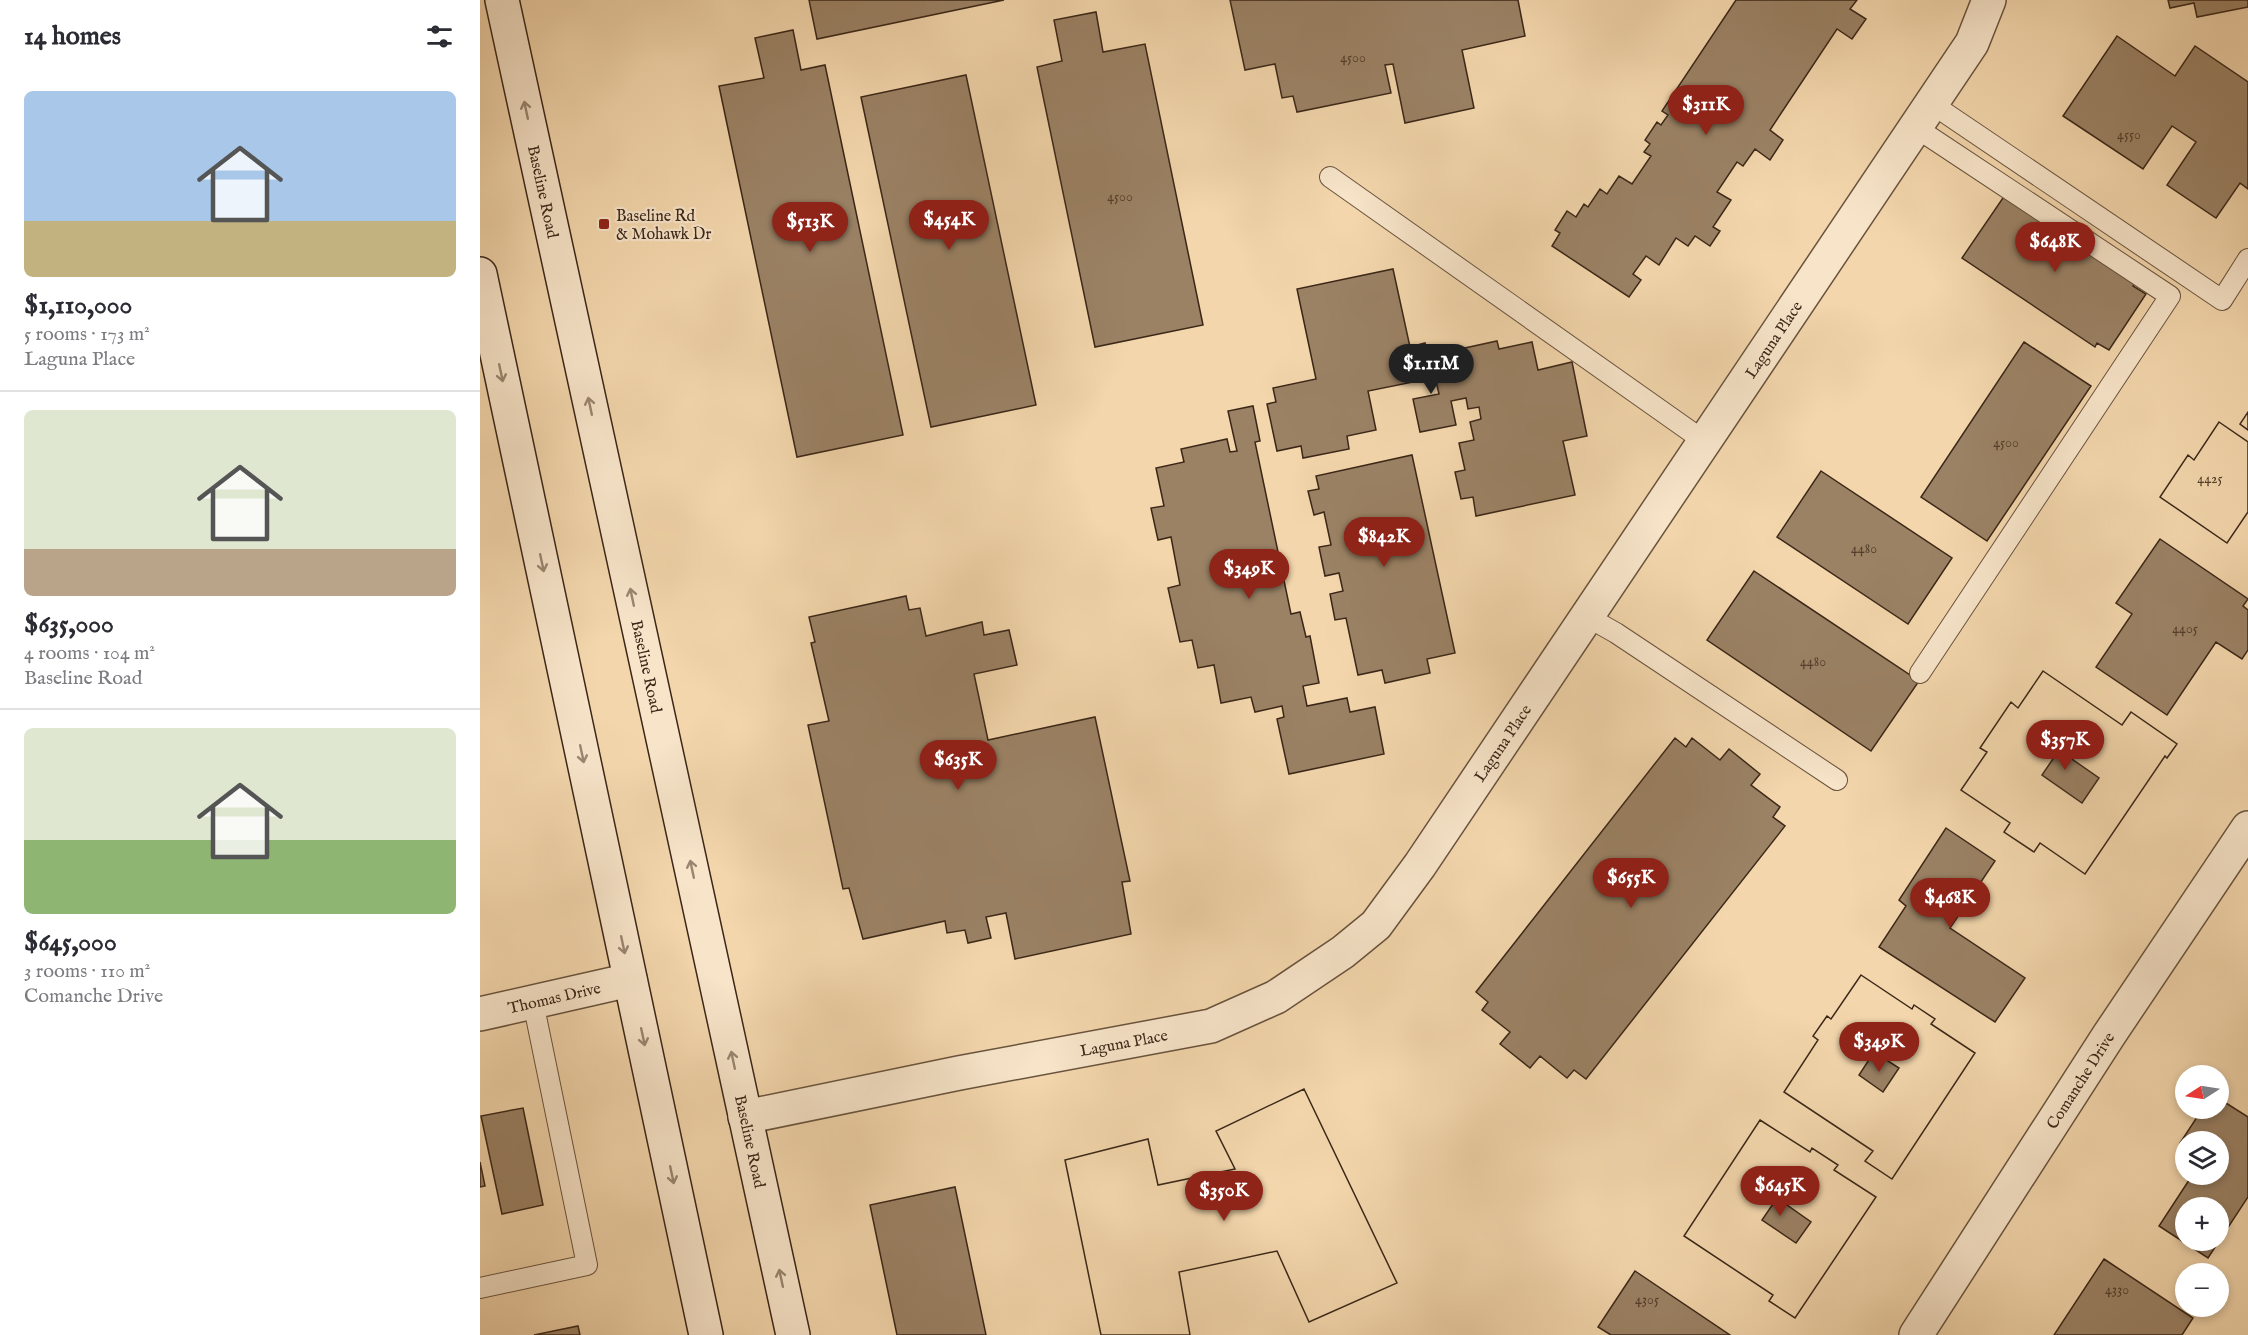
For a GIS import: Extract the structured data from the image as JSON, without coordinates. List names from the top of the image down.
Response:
{
  "streets": {
    "street": [
      "Baseline Road",
      "Laguna Place",
      "Thomas Drive",
      "Comanche Drive"
    ]
  },
  "crossings": [
    ["Baseline Road", "Laguna Place"]
  ],
  "places": {
    "transit": ["Baseline Rd & Mohawk Dr"]
  },
  "house_numbers": [
    "4500",
    "4550",
    "4500",
    "4500",
    "4425",
    "4480",
    "4405",
    "4480",
    "4330",
    "4305"
  ],
  "north": "left",
  "page": {
    "heading": "14 homes",
    "list": [
      {
        "name": "$1,110,000",
        "note": "5 rooms · 173 m² · Laguna Place"
      },
      {
        "name": "$635,000",
        "note": "4 rooms · 104 m² · Baseline Road"
      },
      {
        "name": "$645,000",
        "note": "3 rooms · 110 m² · Comanche Drive"
      }
    ],
    "price": [
      "$311K",
      "$454K",
      "$513K",
      "$648K",
      "$1.11M",
      "$842K",
      "$349K",
      "$357K",
      "$635K",
      "$655K",
      "$468K",
      "$349K",
      "$645K",
      "$350K"
    ],
    "map_buttons": ["+", "−"]
  }
}
